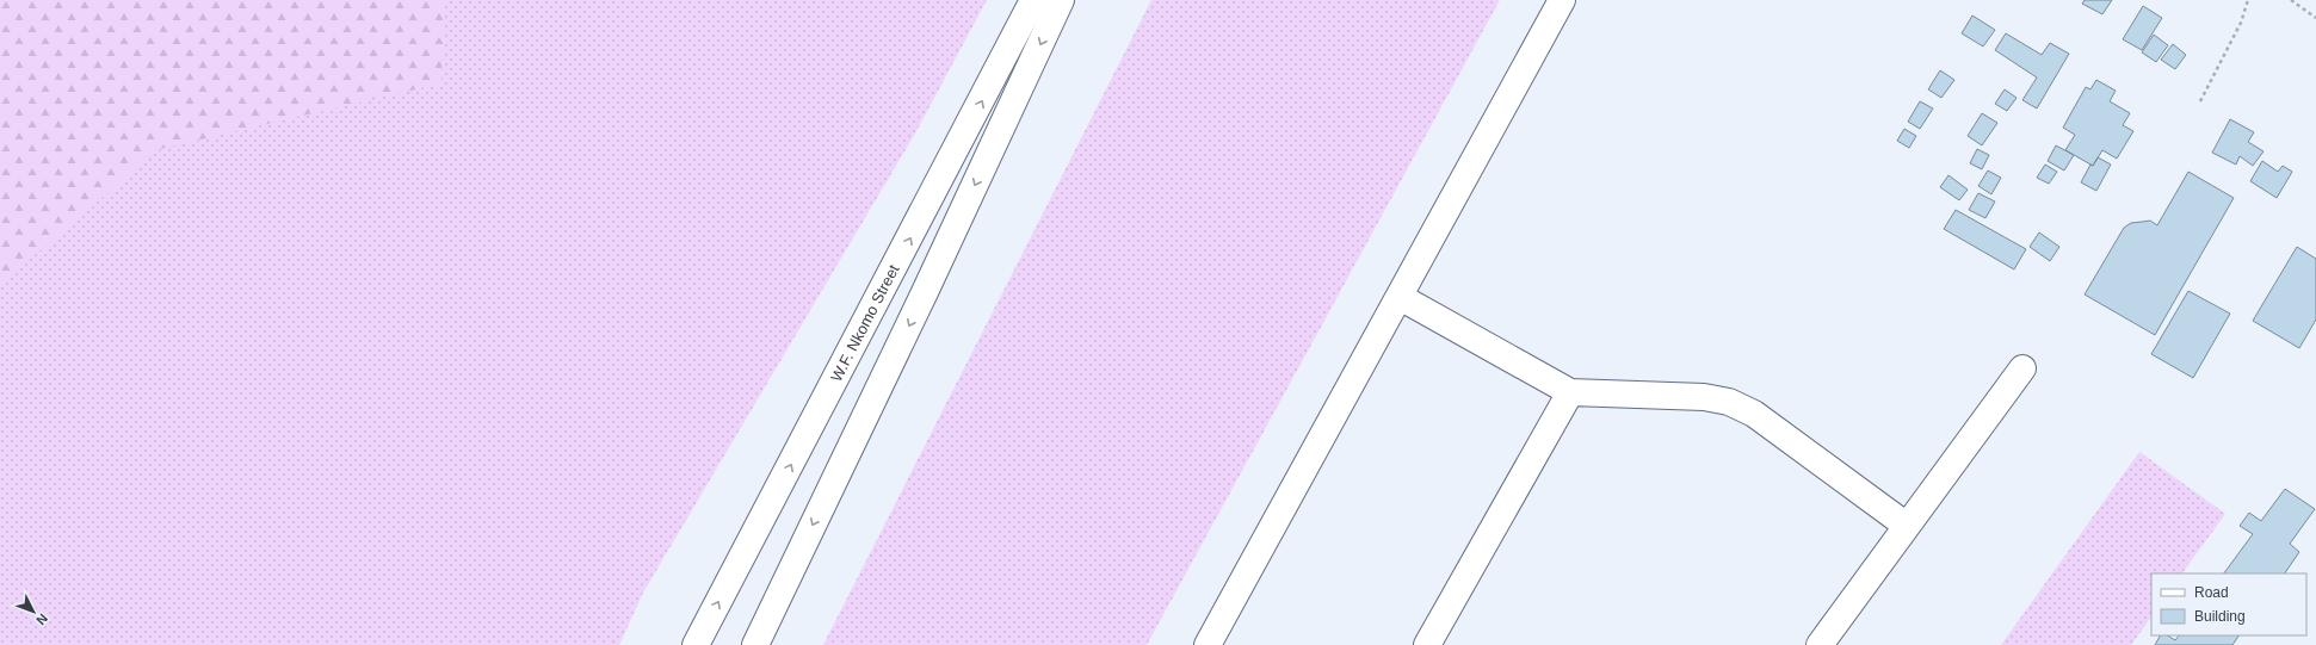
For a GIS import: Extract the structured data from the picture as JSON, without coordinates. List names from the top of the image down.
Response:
{
  "streets": {
    "street": ["W.F. Nkomo Street"]
  },
  "legend": ["Road", "Building"],
  "north": "bottom right"
}
